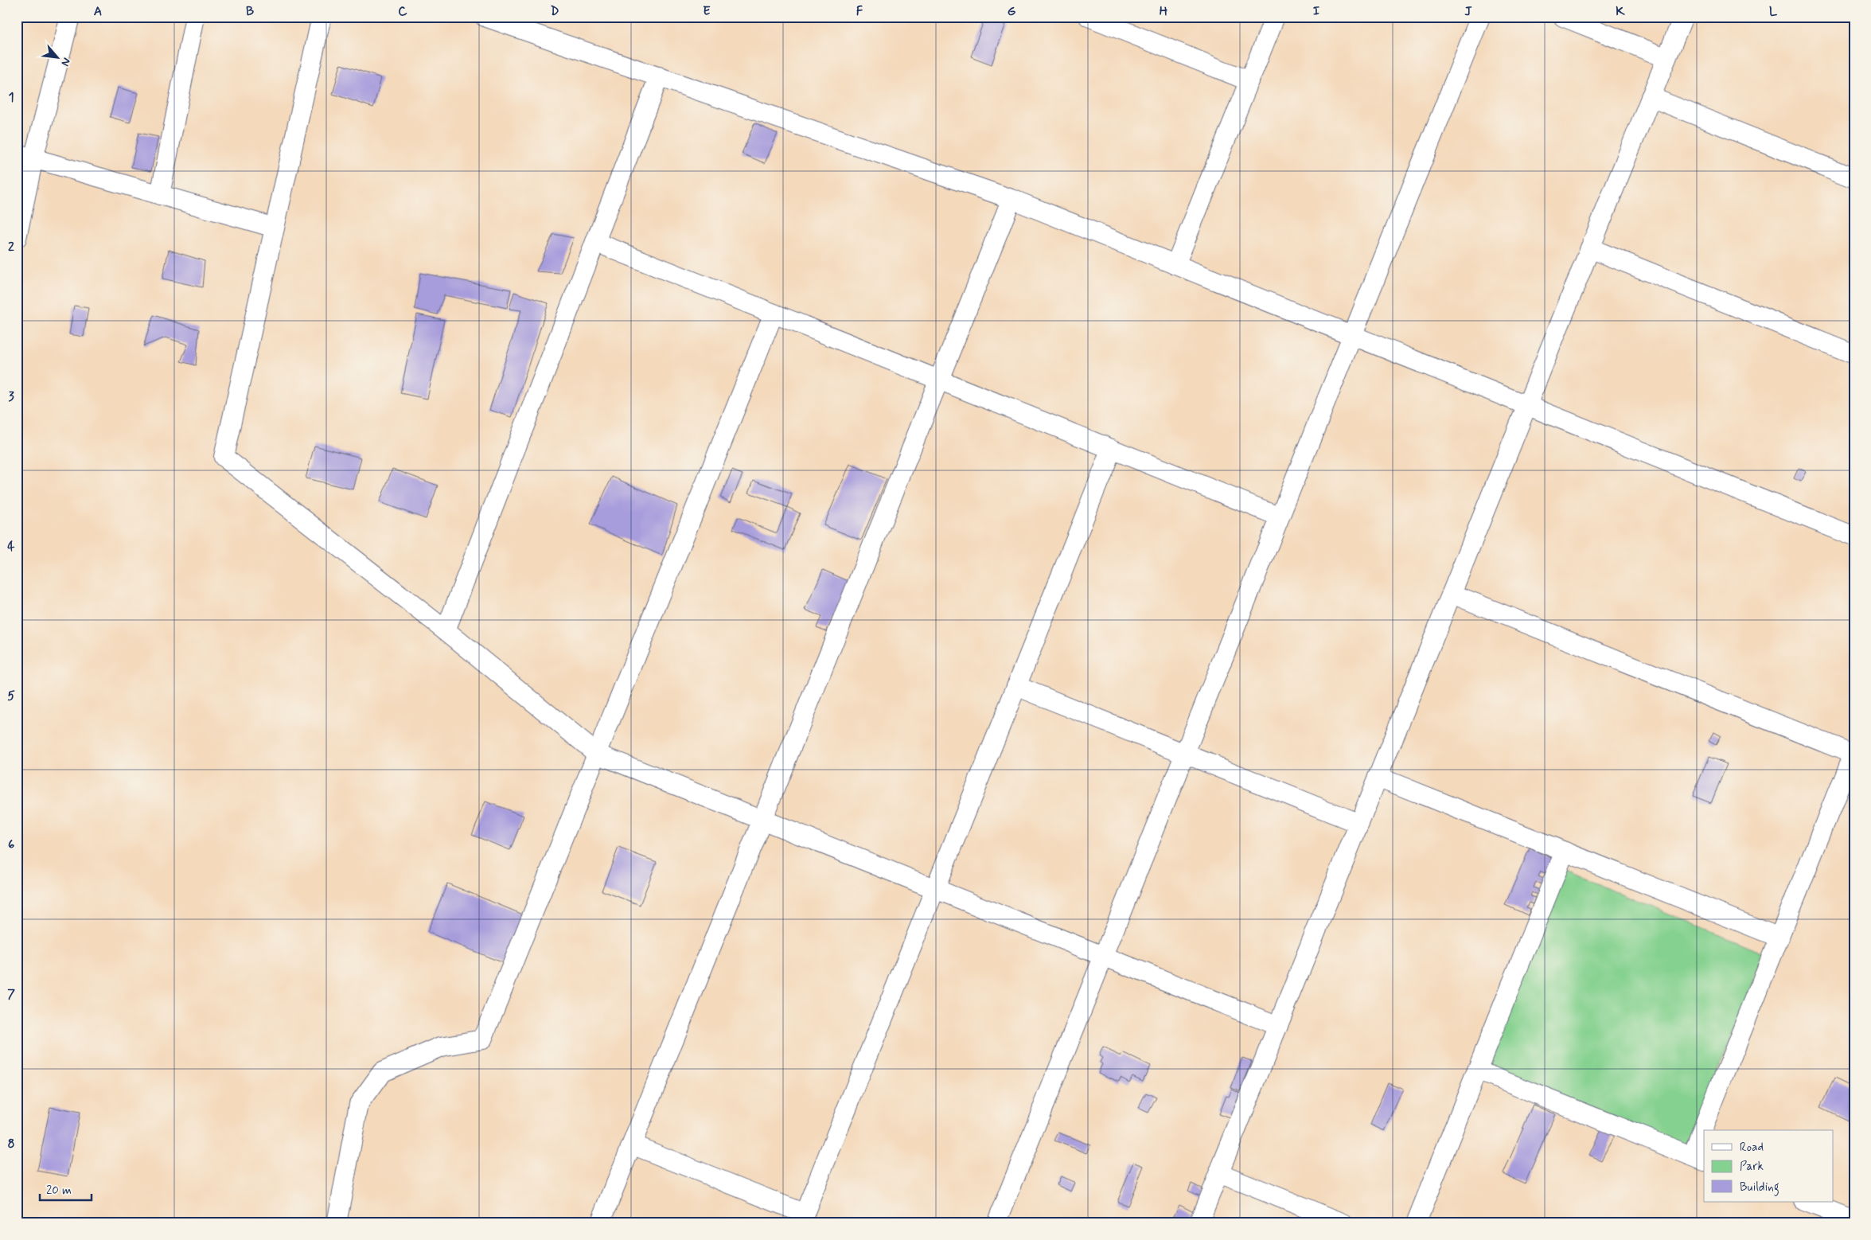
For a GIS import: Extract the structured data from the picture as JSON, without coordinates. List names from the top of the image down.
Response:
{
  "legend": ["Road", "Park", "Building"],
  "scale_bar": "20 m",
  "north": "bottom right",
  "grid": {
    "columns": [
      "A",
      "B",
      "C",
      "D",
      "E",
      "F",
      "G",
      "H",
      "I",
      "J",
      "K",
      "L"
    ],
    "rows": [
      "1",
      "2",
      "3",
      "4",
      "5",
      "6",
      "7",
      "8"
    ]
  }
}
